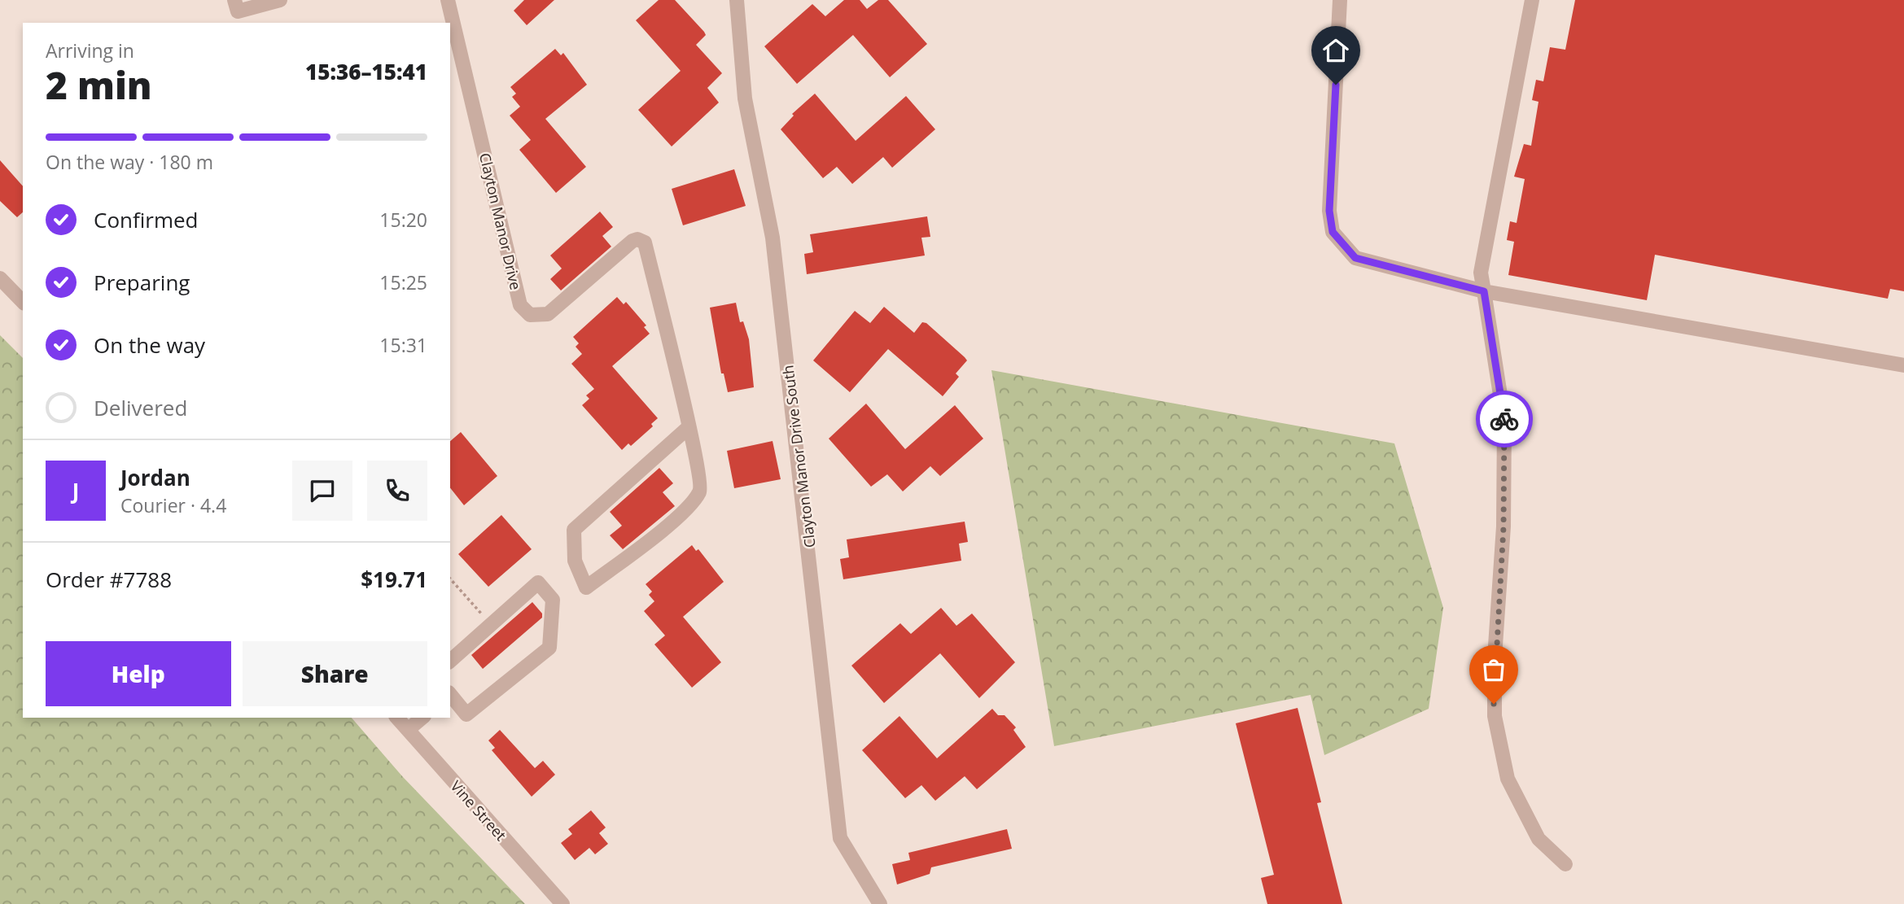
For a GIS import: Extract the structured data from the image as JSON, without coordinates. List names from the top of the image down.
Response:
{
  "streets": {
    "street": ["Clayton Manor Drive", "Clayton Manor Drive South", "Vine Street"]
  },
  "page": {
    "heading": ["2 min", "Arriving in", "15:36–15:41"],
    "panel": [
      "Jordan",
      "Courier · 4.4",
      "Order #7788",
      "$19.71"
    ],
    "bar": "On the way · 180 m",
    "list": [
      ["Confirmed", "15:20"],
      ["Preparing", "15:25"],
      ["On the way", "15:31"],
      "Delivered"
    ],
    "round": "J",
    "buttons": ["Help", "Share"]
  }
}
